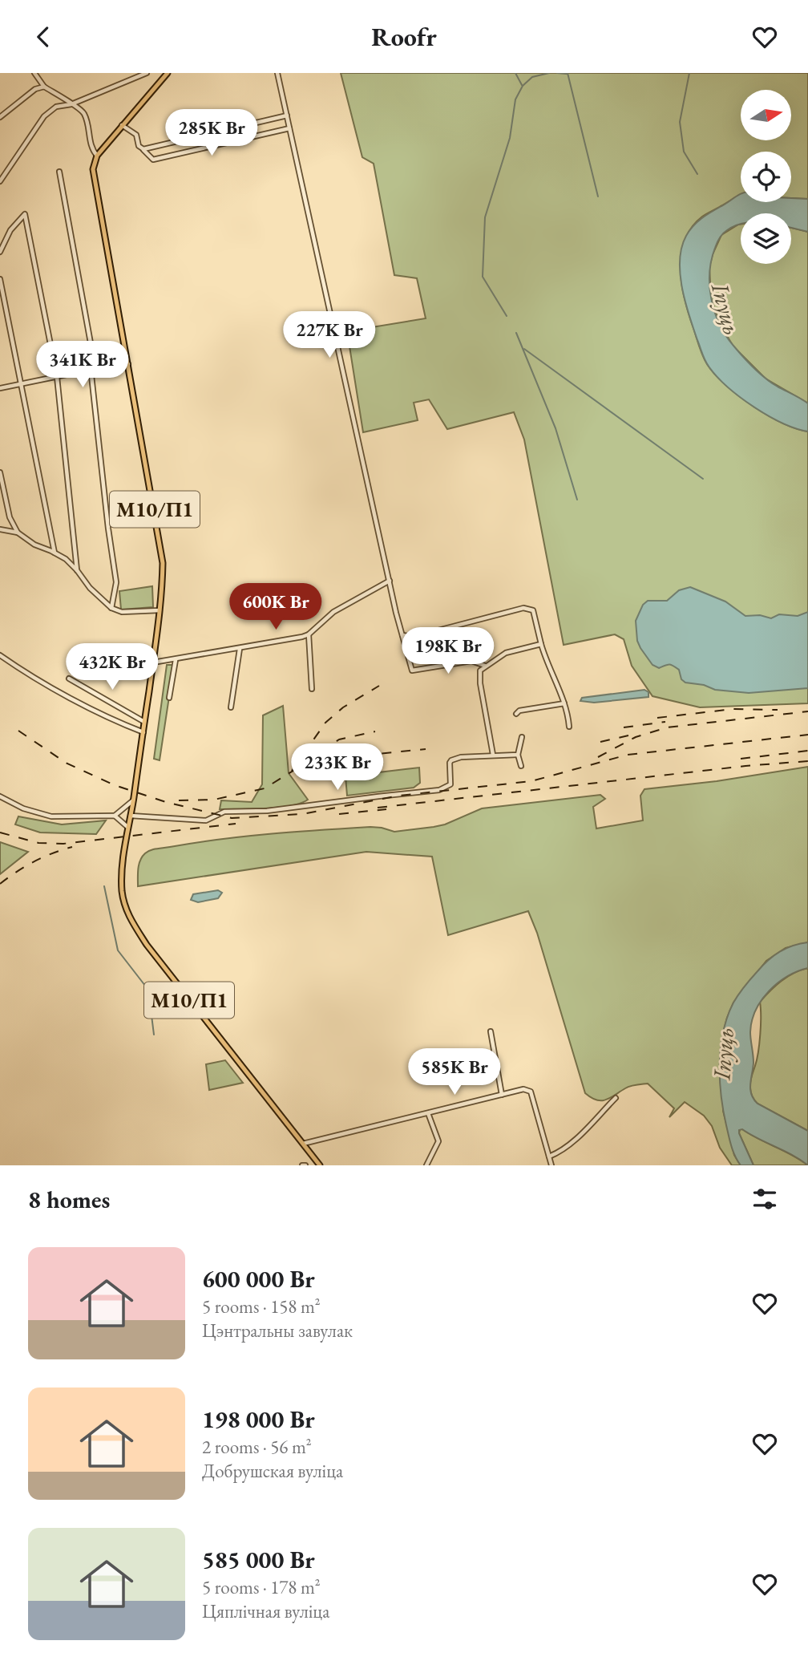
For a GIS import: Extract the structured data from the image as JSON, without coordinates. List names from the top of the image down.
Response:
{
  "streets": {
    "main road": ["М10/П1"]
  },
  "water": ["Іпуць"],
  "north": "right",
  "page": {
    "header": "Roofr",
    "price": [
      "285K Br",
      "227K Br",
      "341K Br",
      "600K Br",
      "198K Br",
      "432K Br",
      "233K Br",
      "585K Br"
    ],
    "heading": "8 homes",
    "list": [
      {
        "name": "600 000 Br",
        "note": "5 rooms · 158 m² · Цэнтральны завулак"
      },
      {
        "name": "198 000 Br",
        "note": "2 rooms · 56 m² · Добрушская вуліца"
      },
      {
        "name": "585 000 Br",
        "note": "5 rooms · 178 m² · Цяплічная вуліца"
      }
    ]
  }
}
